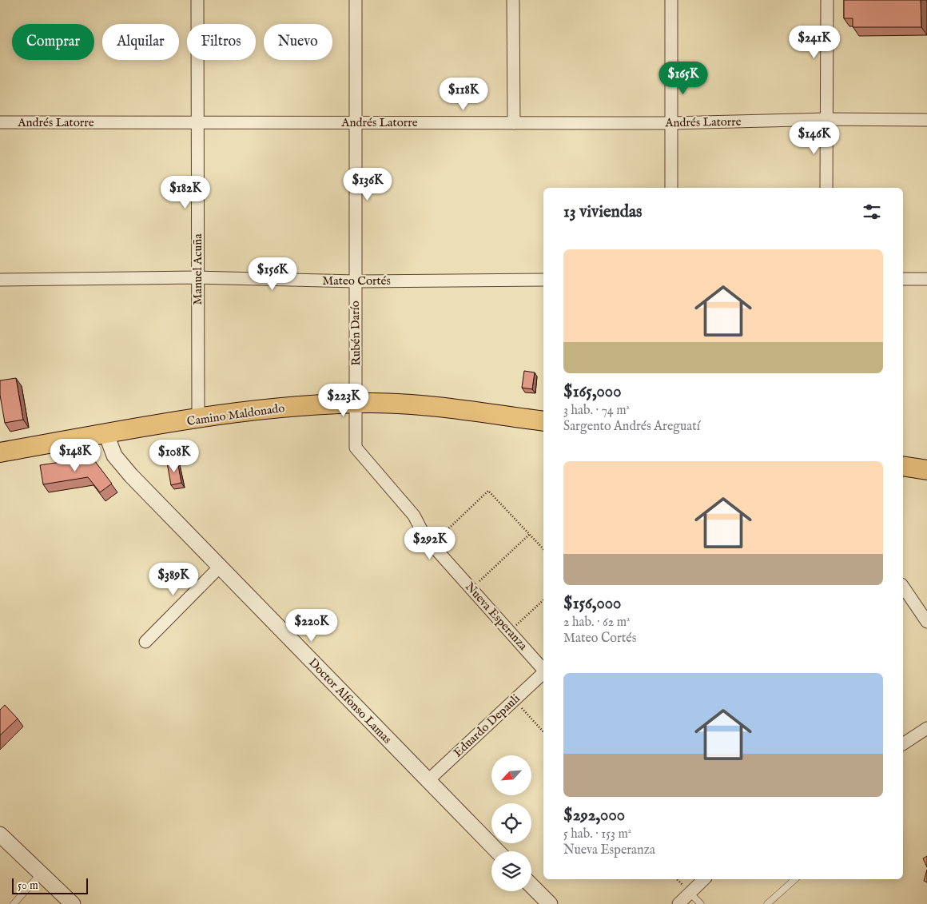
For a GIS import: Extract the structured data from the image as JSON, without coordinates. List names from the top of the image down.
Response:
{
  "streets": {
    "main road": ["Camino Maldonado"],
    "street": [
      "Andrés Latorre",
      "Manuel Acuña",
      "Mateo Cortés",
      "Rubén Darío",
      "Nueva Esperanza",
      "Doctor Alfonso Lamas",
      "Eduardo Depauli"
    ]
  },
  "crossings": [
    ["Andrés Latorre", "Manuel Acuña"],
    ["Andrés Latorre", "Rubén Darío"],
    ["Manuel Acuña", "Mateo Cortés"],
    ["Manuel Acuña", "Camino Maldonado"],
    ["Mateo Cortés", "Rubén Darío"],
    ["Rubén Darío", "Camino Maldonado"],
    ["Rubén Darío", "Nueva Esperanza"],
    ["Camino Maldonado", "Nueva Esperanza"],
    ["Camino Maldonado", "Doctor Alfonso Lamas"],
    ["Doctor Alfonso Lamas", "Eduardo Depauli"]
  ],
  "scale_bar": "50 m",
  "north": "bottom left",
  "page": {
    "chip": [
      "Comprar",
      "Alquilar",
      "Filtros",
      "Nuevo"
    ],
    "price": [
      "$241K",
      "$165K",
      "$118K",
      "$146K",
      "$136K",
      "$182K",
      "$156K",
      "$223K",
      "$148K",
      "$108K",
      "$292K",
      "$389K",
      "$220K"
    ],
    "heading": "13 viviendas",
    "list": [
      {
        "name": "$165,000",
        "note": "3 hab. · 74 m² · Sargento Andrés Areguatí"
      },
      {
        "name": "$156,000",
        "note": "2 hab. · 62 m² · Mateo Cortés"
      },
      {
        "name": "$292,000",
        "note": "5 hab. · 153 m² · Nueva Esperanza"
      }
    ],
    "scale": "50 m"
  }
}
